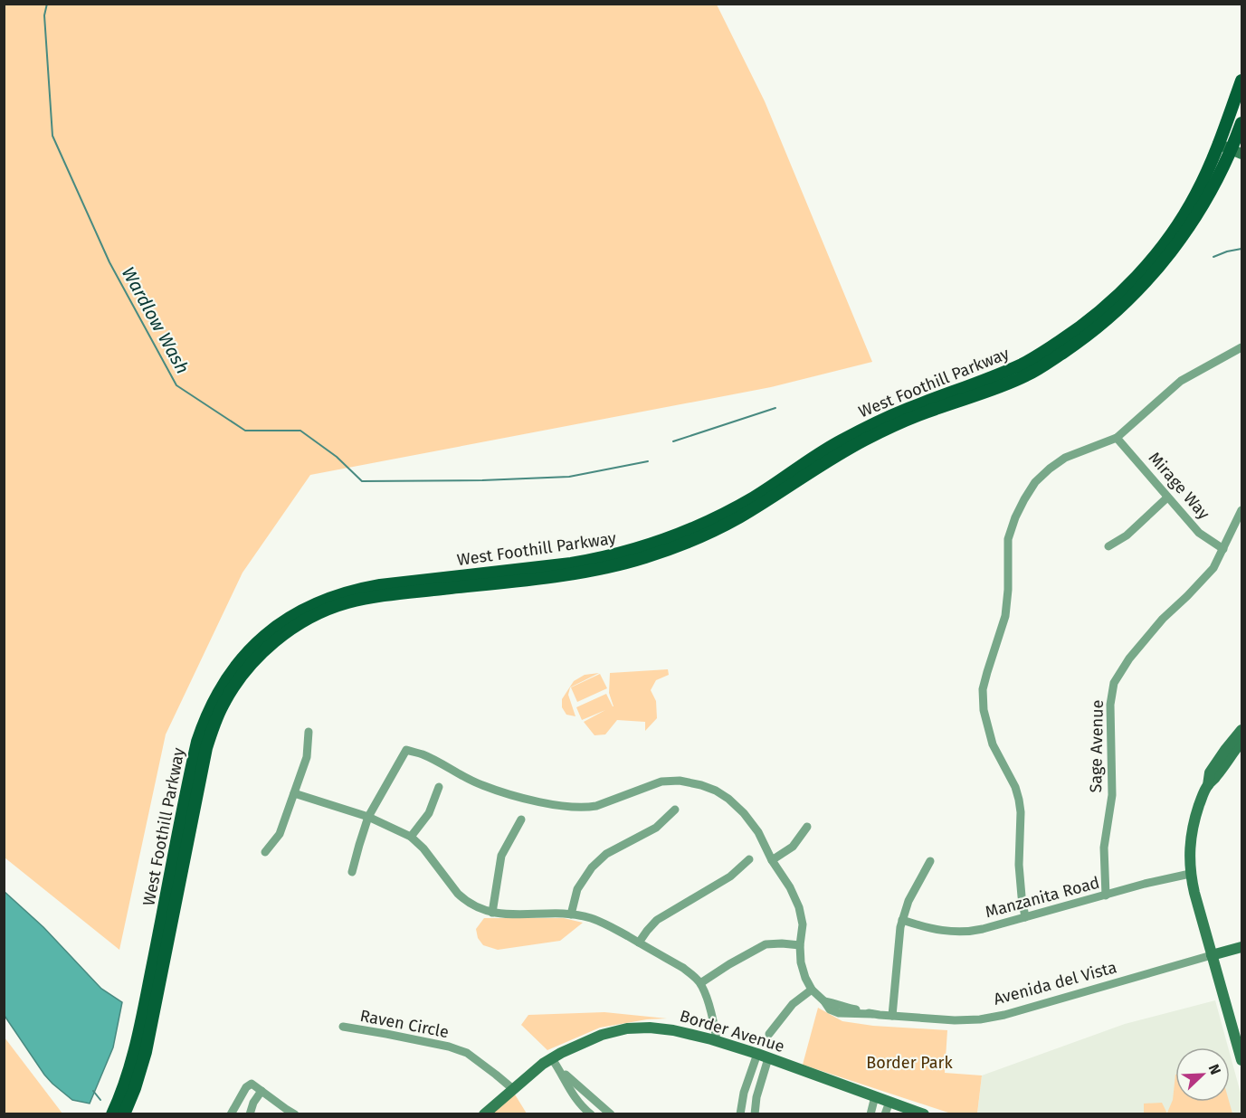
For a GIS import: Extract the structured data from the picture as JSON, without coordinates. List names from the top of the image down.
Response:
{
  "streets": {
    "main road": ["West Foothill Parkway"],
    "street": [
      "Mirage Way",
      "Sage Avenue",
      "Manzanita Road",
      "Avenida del Vista",
      "Raven Circle",
      "Border Avenue"
    ]
  },
  "crossings": [
    ["Mirage Way", "Sage Avenue"],
    ["Sage Avenue", "Manzanita Road"],
    ["Raven Circle", "Border Avenue"]
  ],
  "water": ["Wardlow Wash"],
  "parks": ["Border Park"],
  "north": "top right"
}
